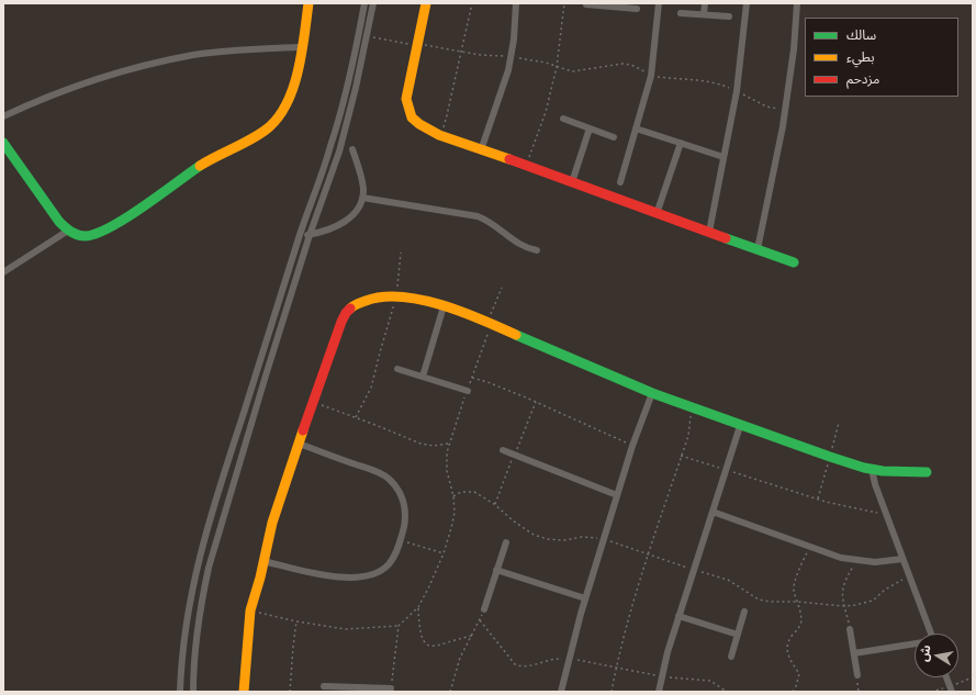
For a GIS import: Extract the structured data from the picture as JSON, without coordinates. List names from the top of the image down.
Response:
{
  "legend": ["سالك", "بطيء", "مزدحم"],
  "north": "left"
}
